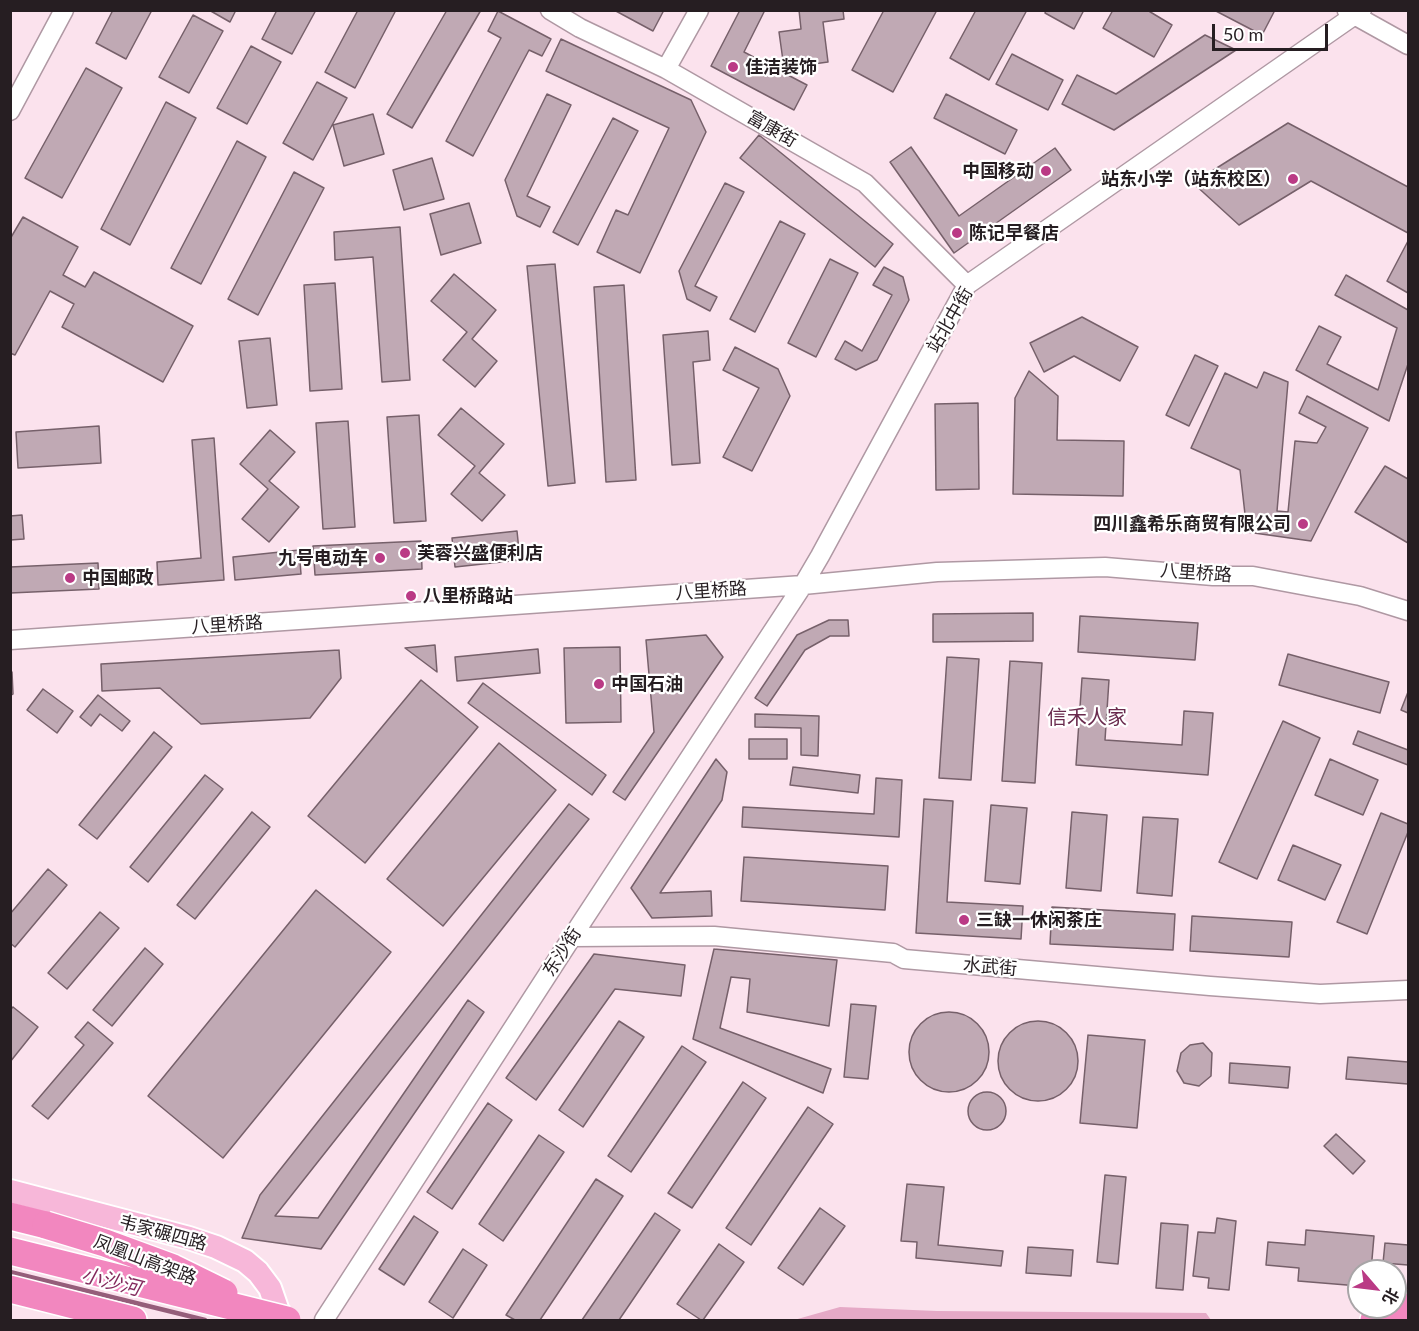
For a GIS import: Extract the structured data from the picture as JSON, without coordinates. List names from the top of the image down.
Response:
{
  "streets": {
    "highway": ["凤凰山高架路"],
    "main road": ["韦家碾四路"],
    "street": [
      "富康街",
      "站北中街",
      "八里桥路",
      "东沙街",
      "水武街"
    ]
  },
  "crossings": [
    ["富康街", "站北中街"],
    ["站北中街", "八里桥路"],
    ["站北中街", "东沙街"],
    ["八里桥路", "东沙街"],
    ["东沙街", "水武街"]
  ],
  "districts": ["信禾人家"],
  "water": ["小沙河"],
  "places": [
    "佳洁装饰",
    "中国移动",
    "站东小学（站东校区）",
    "陈记早餐店",
    "四川鑫希乐商贸有限公司",
    "芙蓉兴盛便利店",
    "九号电动车",
    "中国邮政",
    "八里桥路站",
    "中国石油",
    "三缺一休闲茶庄"
  ],
  "scale_bar": "50 m",
  "north": "bottom right"
}
